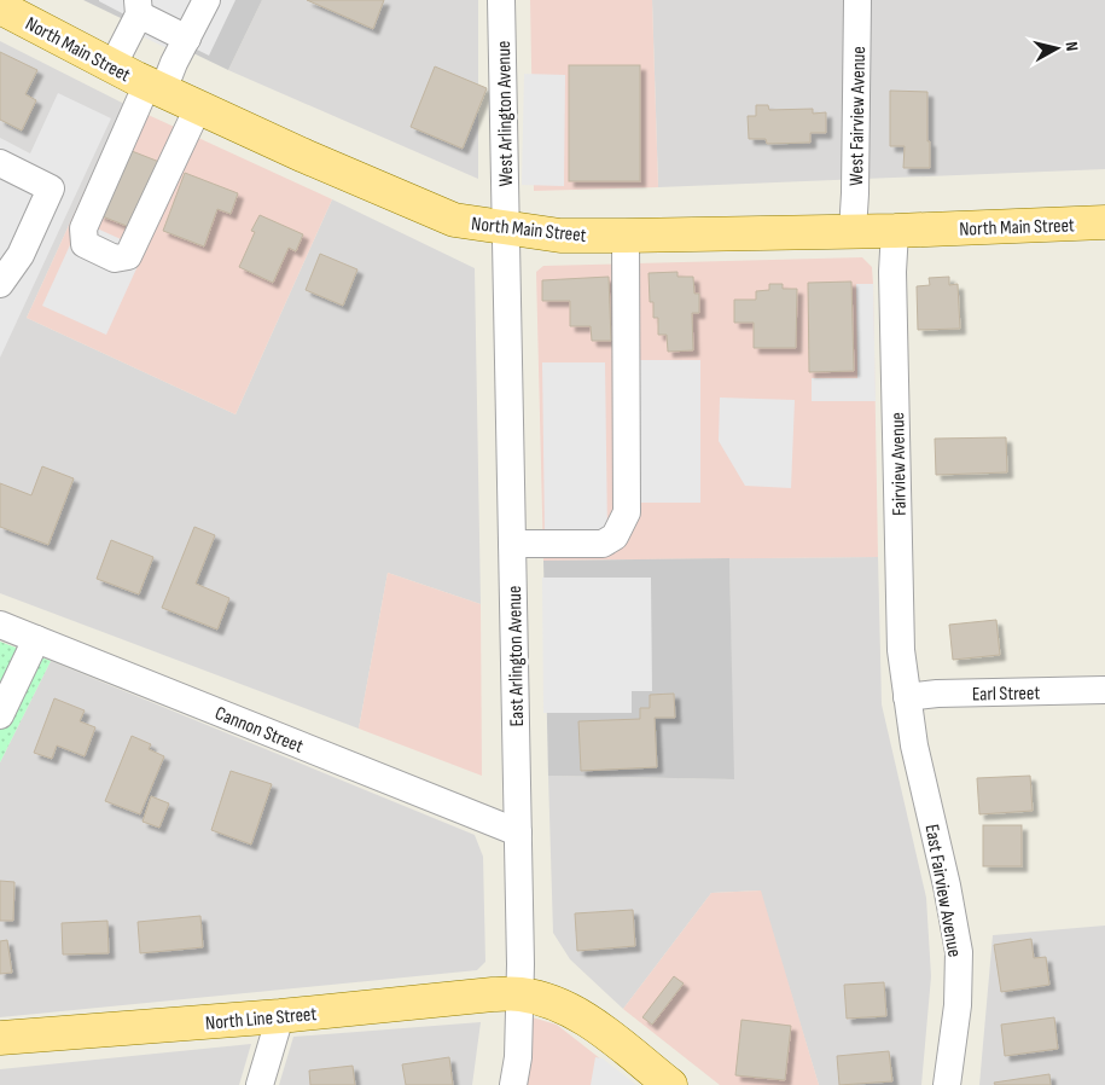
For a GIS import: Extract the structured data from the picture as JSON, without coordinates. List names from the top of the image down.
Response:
{
  "streets": {
    "main road": ["North Main Street", "North Line Street"],
    "street": [
      "West Arlington Avenue",
      "West Fairview Avenue",
      "Fairview Avenue",
      "East Arlington Avenue",
      "Earl Street",
      "Cannon Street",
      "East Fairview Avenue"
    ]
  },
  "crossings": [
    ["North Main Street", "West Arlington Avenue"],
    ["North Main Street", "West Fairview Avenue"],
    ["North Main Street", "Fairview Avenue"],
    ["North Main Street", "East Arlington Avenue"],
    ["West Arlington Avenue", "East Arlington Avenue"],
    ["Fairview Avenue", "Earl Street"],
    ["Fairview Avenue", "East Fairview Avenue"],
    ["East Arlington Avenue", "Cannon Street"],
    ["East Arlington Avenue", "North Line Street"],
    ["Earl Street", "East Fairview Avenue"]
  ],
  "north": "right"
}
